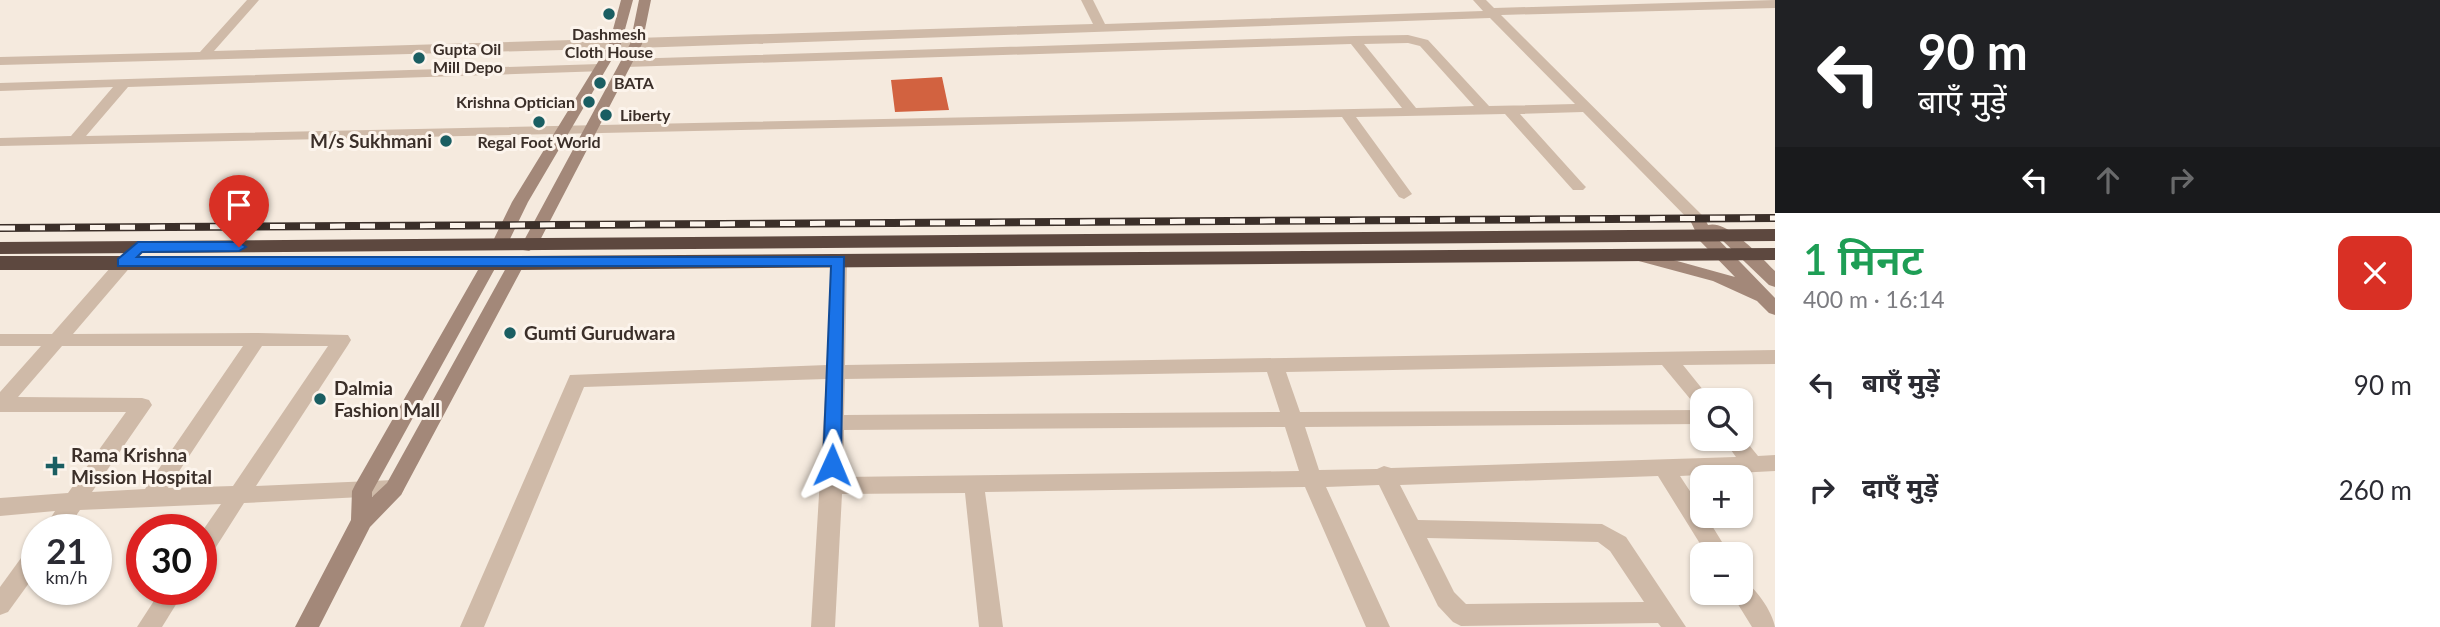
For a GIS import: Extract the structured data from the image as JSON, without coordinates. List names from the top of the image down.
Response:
{
  "places": {
    "other": [
      "Dashmesh Cloth House",
      "Gupta Oil Mill Depo",
      "BATA",
      "Krishna Optician",
      "Liberty",
      "Regal Foot World",
      "M/s Sukhmani",
      "Gumti Gurudwara",
      "Dalmia Fashion Mall"
    ],
    "health": ["Rama Krishna Mission Hospital"]
  },
  "page": {
    "turn": ["90 m", "बाएँ मुड़ें"],
    "heading": ["1 मिनट", "400 m · 16:14"],
    "list": [
      {
        "name": "बाएँ मुड़ें",
        "value": "90 m"
      },
      {
        "name": "दाएँ मुड़ें",
        "value": "260 m"
      }
    ],
    "map_buttons": ["+", "−"],
    "speed": "21 km/h",
    "limit": "30"
  }
}
